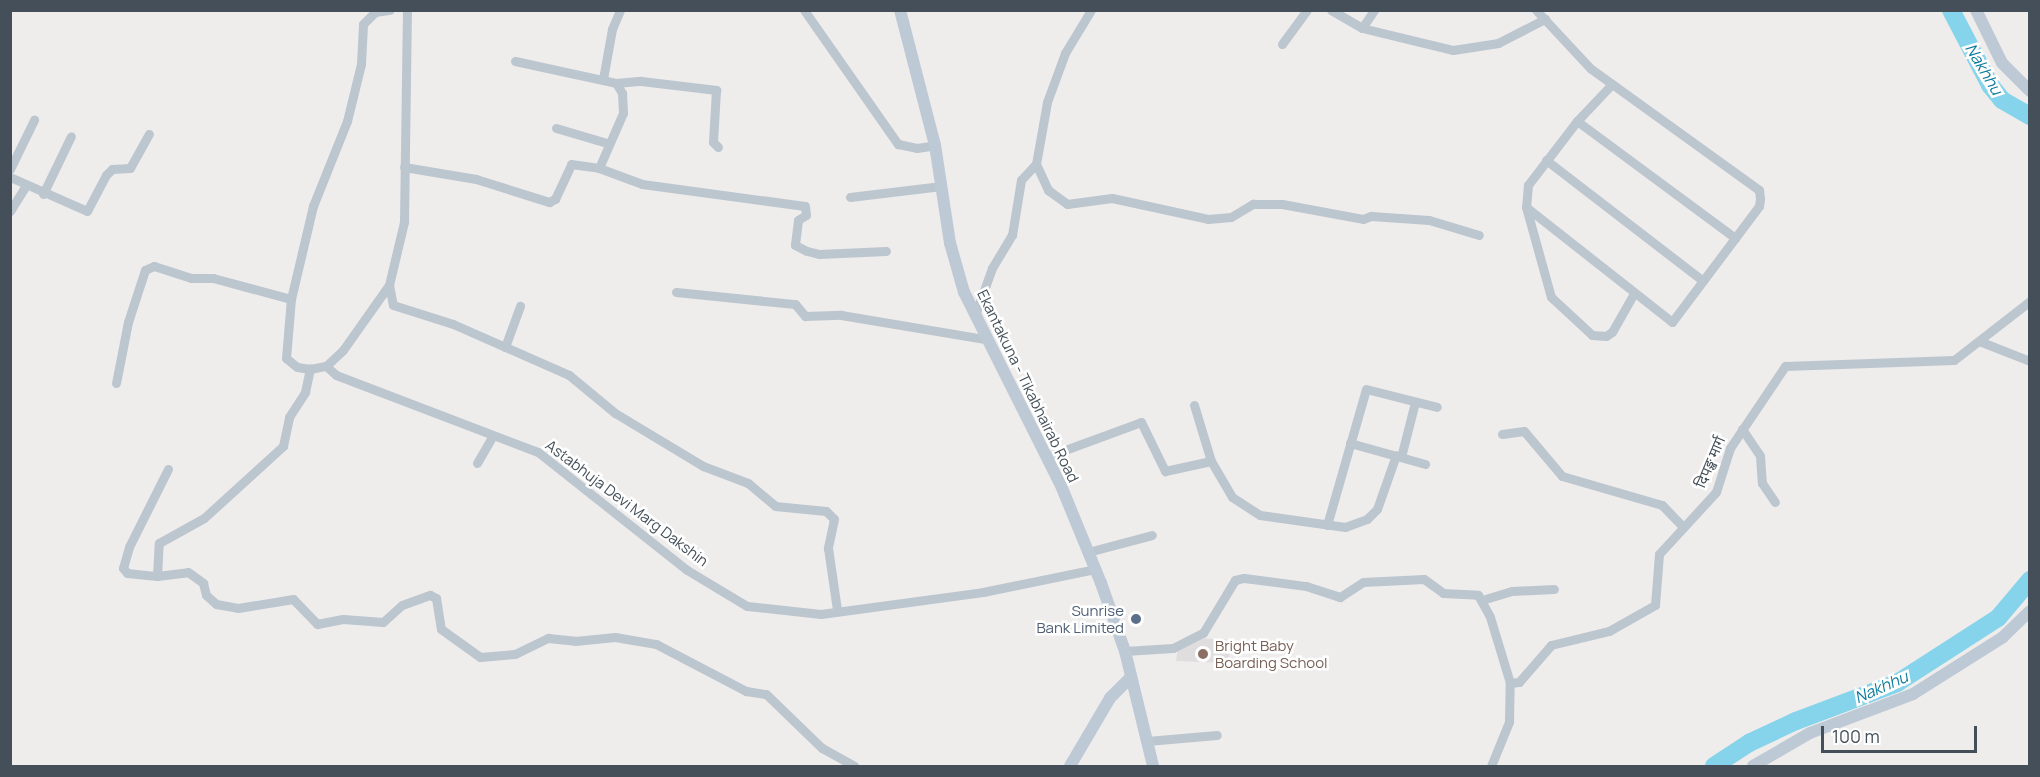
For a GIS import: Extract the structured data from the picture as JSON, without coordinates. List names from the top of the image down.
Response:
{
  "streets": {
    "main road": ["Ekantakuna - Tikabhairab Road"],
    "street": ["दिपङ्ख मार्ग", "Astabhuja Devi Marg Dakshin"]
  },
  "crossings": [
    ["Ekantakuna - Tikabhairab Road", "Astabhuja Devi Marg Dakshin"]
  ],
  "water": ["Nakhhu"],
  "places": ["Sunrise Bank Limited", "Bright Baby Boarding School"],
  "scale_bar": "100 m"
}
